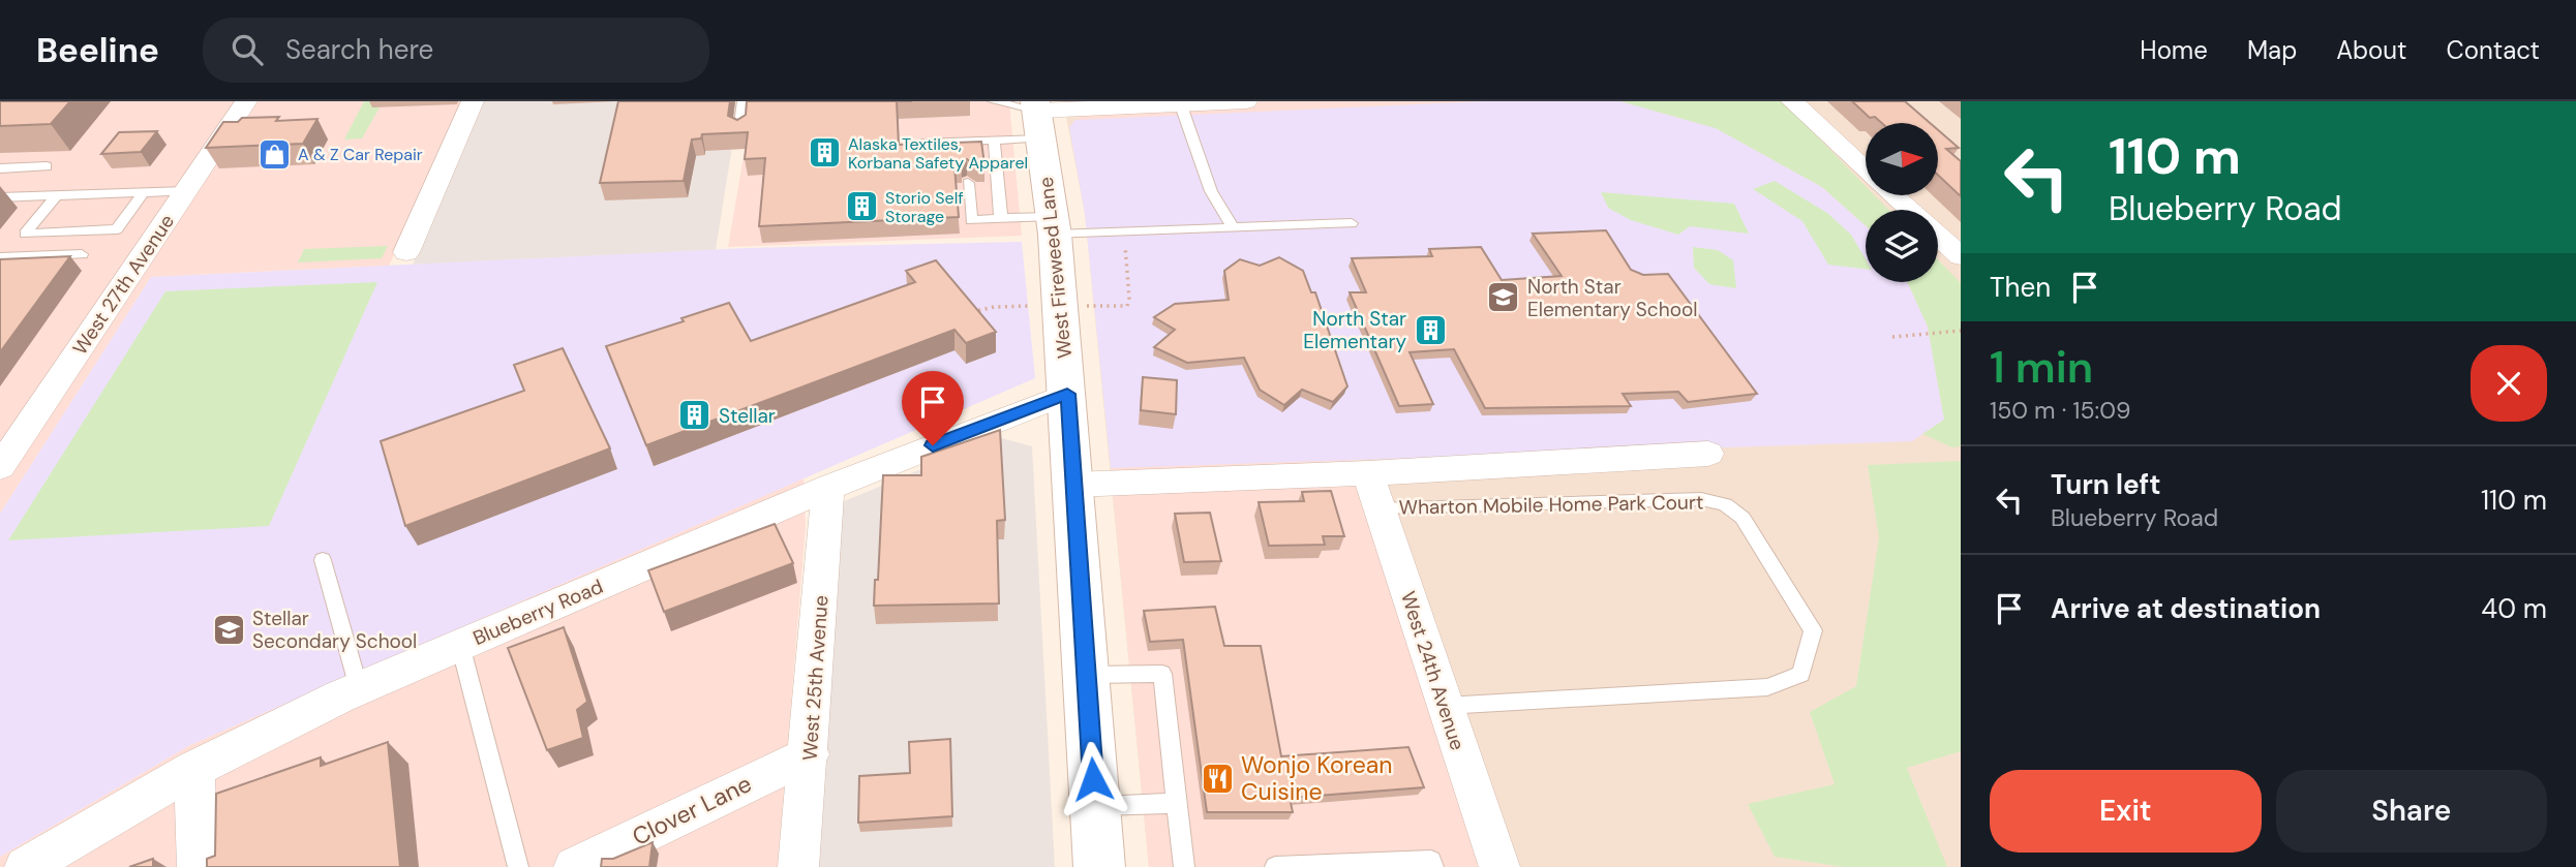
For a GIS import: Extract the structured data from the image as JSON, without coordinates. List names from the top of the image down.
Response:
{
  "streets": {
    "main road": ["West Fireweed Lane"],
    "street": [
      "West 27th Avenue",
      "Blueberry Road",
      "West 24th Avenue",
      "West 25th Avenue",
      "Clover Lane"
    ],
    "lane": ["Wharton Mobile Home Park Court"]
  },
  "crossings": [
    ["West Fireweed Lane", "Blueberry Road"],
    ["Wharton Mobile Home Park Court", "West 24th Avenue"],
    ["Blueberry Road", "West 25th Avenue"],
    ["West 25th Avenue", "Clover Lane"]
  ],
  "places": {
    "building": [
      "Alaska Textiles, Korbana Safety Apparel",
      "Storio Self Storage",
      "North Star Elementary",
      "Stellar"
    ],
    "shop": ["A & Z Car Repair"],
    "school or university": ["North Star Elementary School", "Stellar Secondary School"],
    "restaurant": ["Wonjo Korean Cuisine"]
  },
  "north": "right",
  "page": {
    "header": "Beeline",
    "search": "Search here",
    "nav": [
      "Home",
      "Map",
      "About",
      "Contact"
    ],
    "turn": ["110 m", "Blueberry Road"],
    "then": "Then",
    "heading": ["1 min", "150 m · 15:09"],
    "list": [
      {
        "name": "Turn left",
        "note": "Blueberry Road",
        "value": "110 m"
      },
      {
        "name": "Arrive at destination",
        "value": "40 m"
      }
    ],
    "buttons": ["Exit", "Share"]
  }
}
